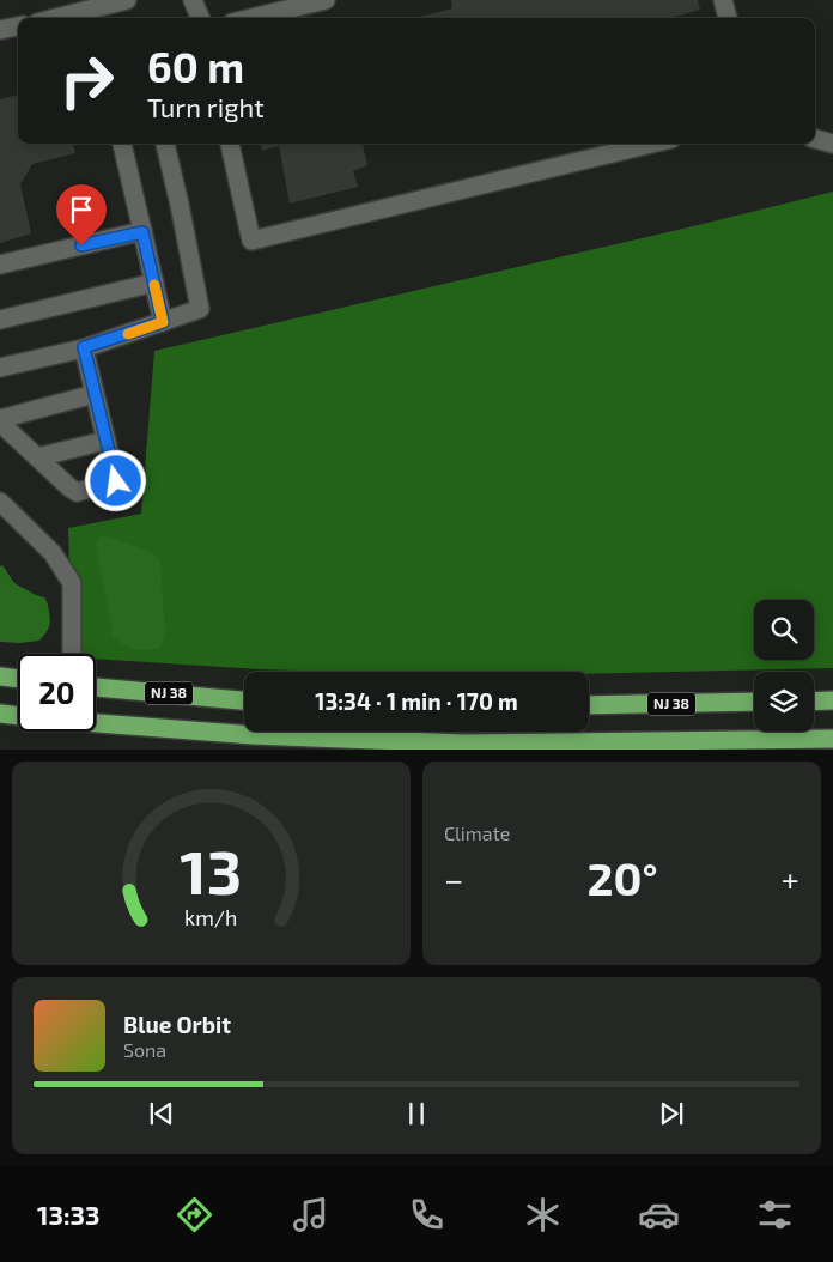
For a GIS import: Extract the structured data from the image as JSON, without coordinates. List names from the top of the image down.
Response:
{
  "streets": {
    "highway": ["NJ 38"]
  },
  "page": {
    "turn": ["60 m", "Turn right"],
    "limit": "20",
    "trip": "13:34 · 1 min · 170 m",
    "tile": "Climate",
    "heat": ["−", "20°", "+"],
    "song": ["Blue Orbit", "Sona"],
    "tabs": "13:33",
    "gauge": ["13", "km/h"]
  }
}
